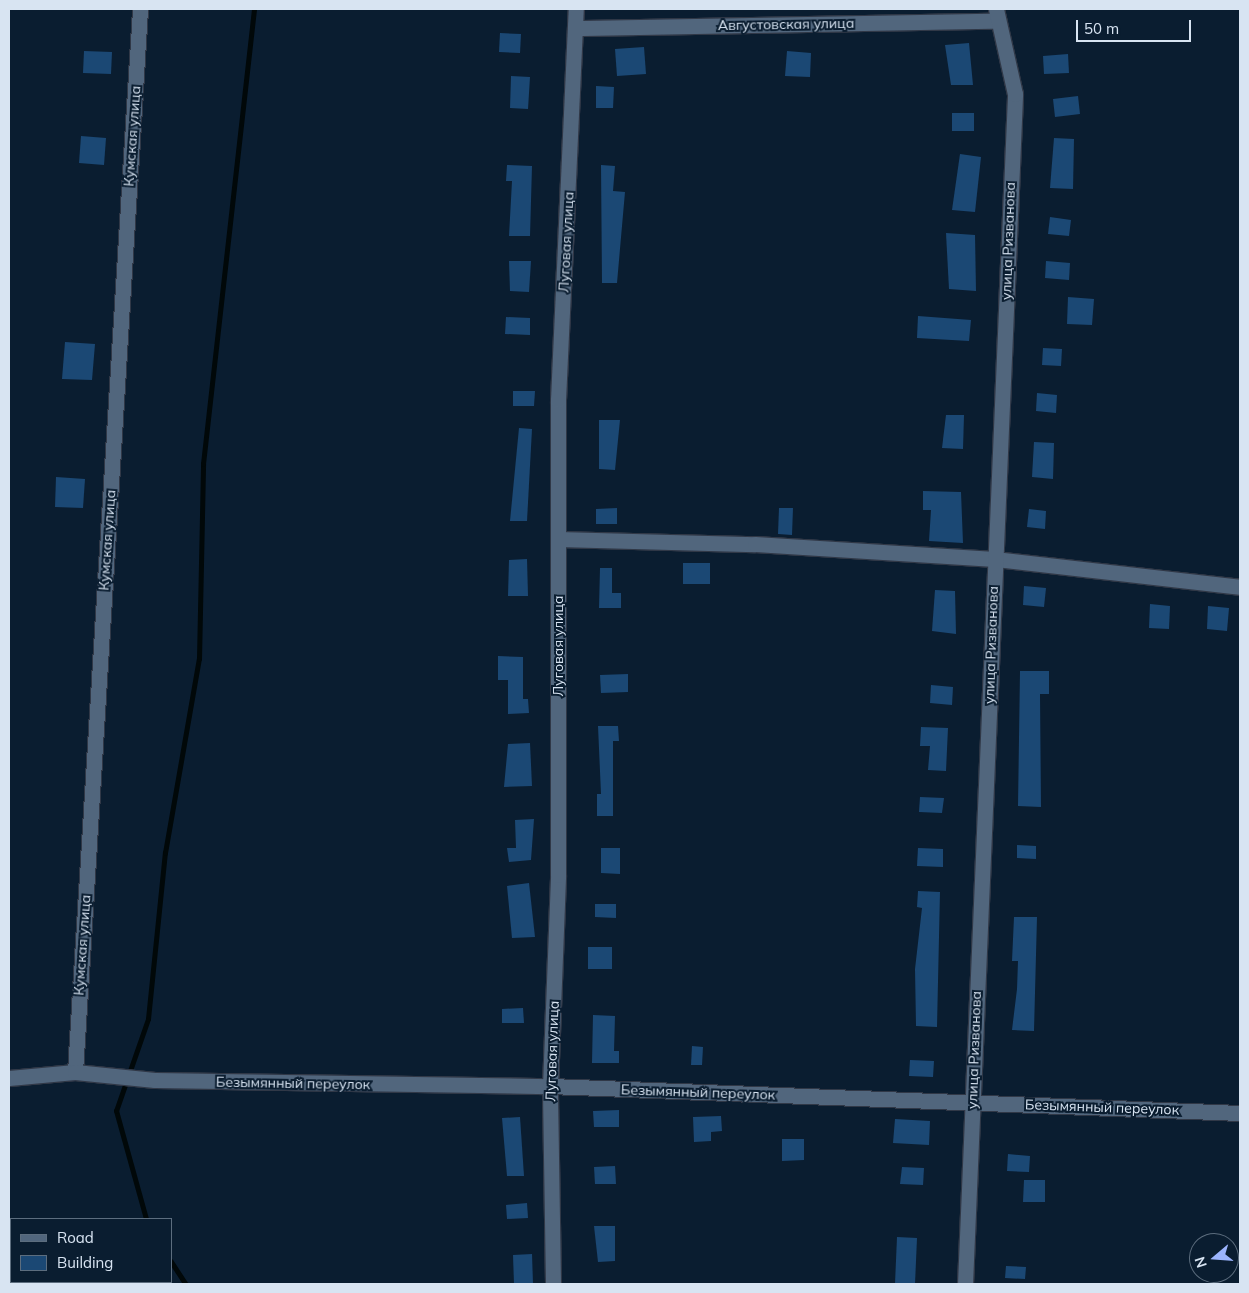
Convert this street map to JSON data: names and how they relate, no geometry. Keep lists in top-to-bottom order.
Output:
{
  "streets": {
    "street": [
      "Августовская улица",
      "Кумская улица",
      "улица Ризванова",
      "Луговая улица",
      "Безымянный переулок"
    ]
  },
  "crossings": [
    ["Августовская улица", "улица Ризванова"],
    ["Августовская улица", "Луговая улица"],
    ["Кумская улица", "Безымянный переулок"],
    ["улица Ризванова", "Безымянный переулок"],
    ["Луговая улица", "Безымянный переулок"]
  ],
  "legend": ["Road", "Building"],
  "scale_bar": "50 m",
  "north": "left"
}
